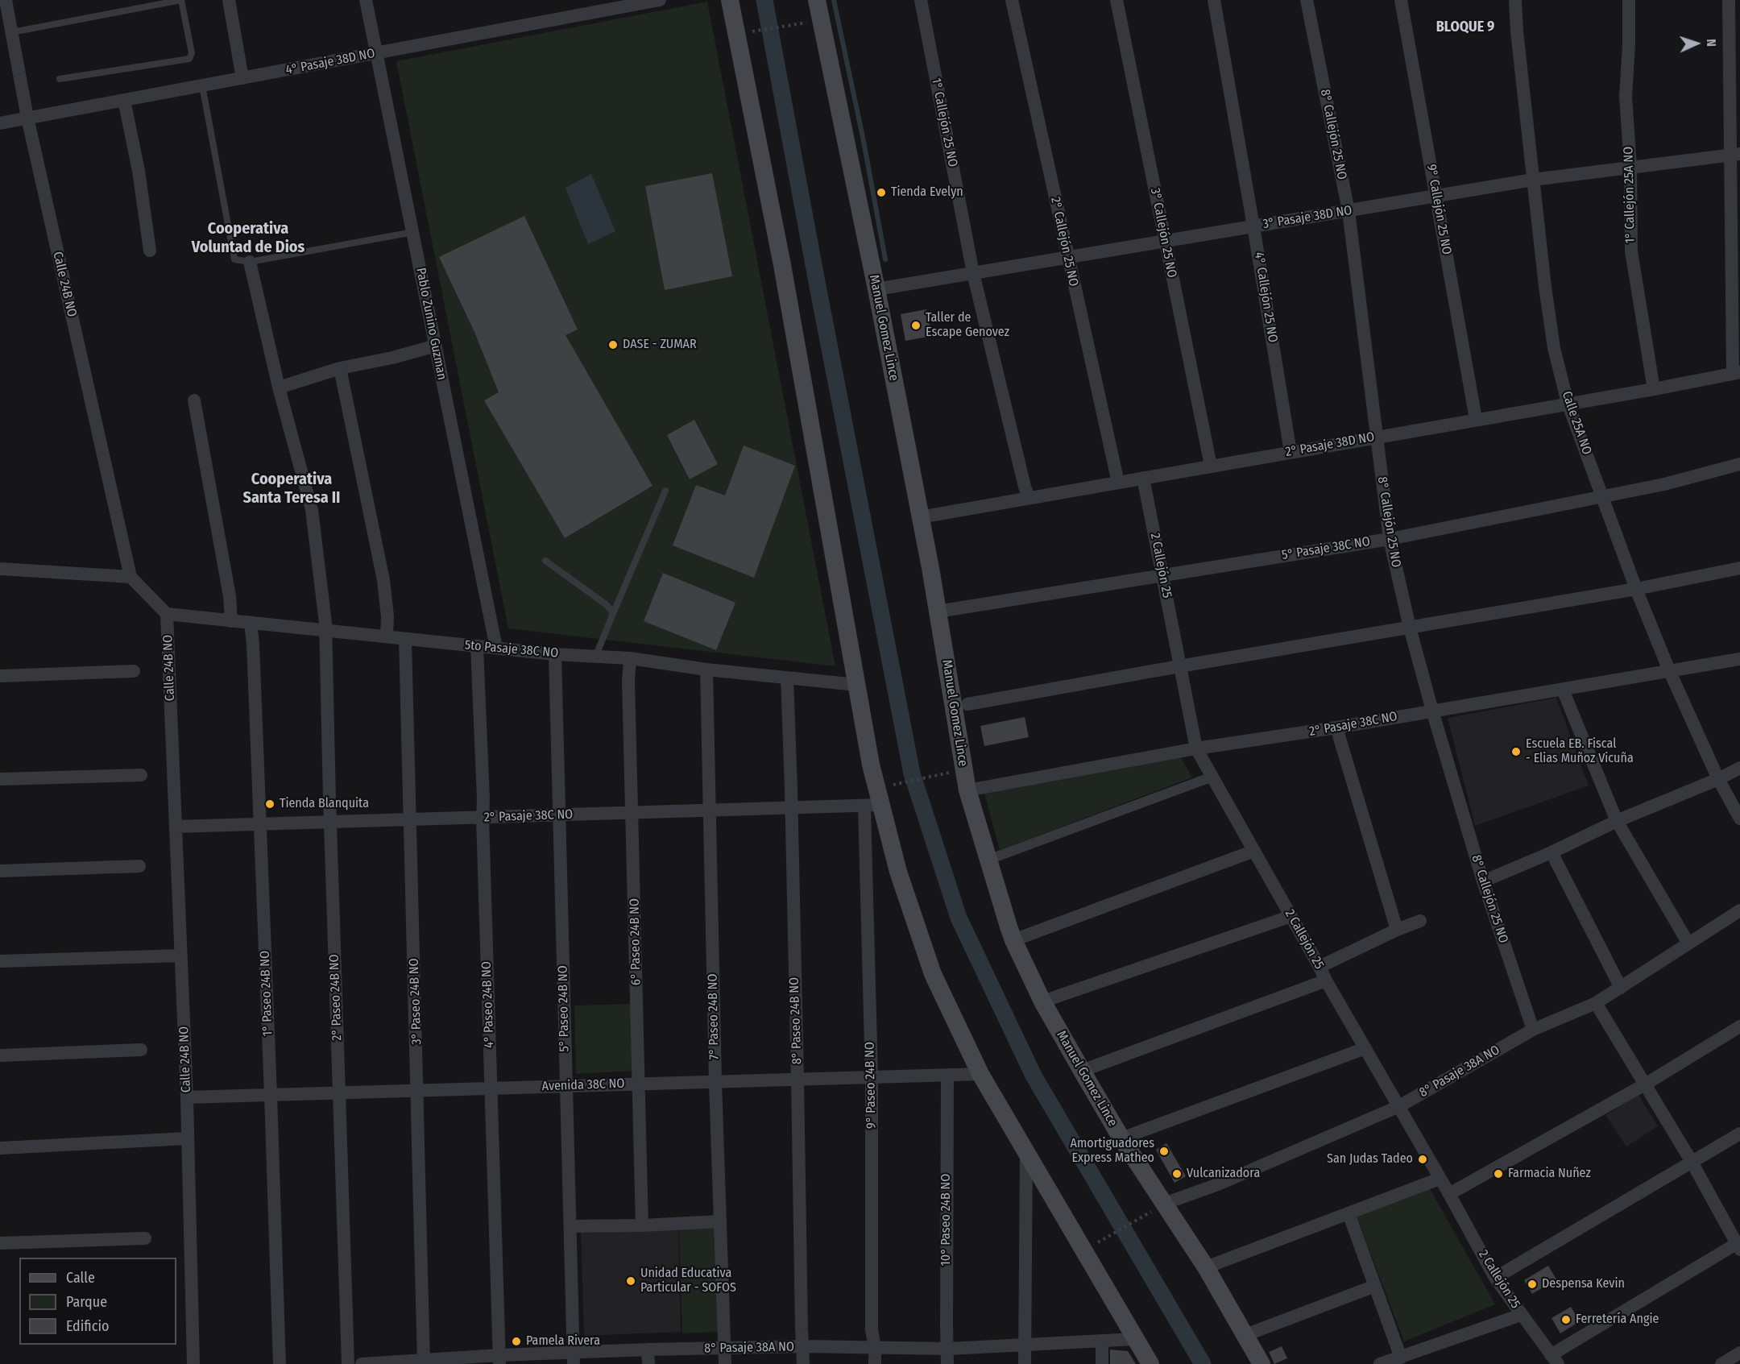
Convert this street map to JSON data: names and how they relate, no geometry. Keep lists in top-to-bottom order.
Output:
{
  "streets": {
    "main road": ["Manuel Gomez Lince"],
    "street": [
      "4° Pasaje 38D NO",
      "1° Callejón 25 NO",
      "8° Callejón 25 NO",
      "1° Callejón 25A NO",
      "9° Callejón 25 NO",
      "3° Pasaje 38D NO",
      "3° Callejón 25 NO",
      "2° Callejón 25 NO",
      "Calle 24B NO",
      "4° Callejón 25 NO",
      "Pablo Zunino Guzman",
      "Calle 25A NO",
      "2° Pasaje 38D NO",
      "5° Pasaje 38C NO",
      "2 Callejón 25",
      "5to Pasaje 38C NO",
      "2° Pasaje 38C NO",
      "6° Paseo 24B NO",
      "1° Paseo 24B NO",
      "2° Paseo 24B NO",
      "3° Paseo 24B NO",
      "4° Paseo 24B NO",
      "5° Paseo 24B NO",
      "7° Paseo 24B NO",
      "8° Paseo 24B NO",
      "8° Pasaje 38A NO",
      "Avenida 38C NO",
      "9° Paseo 24B NO",
      "10° Paseo 24B NO"
    ]
  },
  "crossings": [
    ["4° Pasaje 38D NO", "Calle 24B NO"],
    ["4° Pasaje 38D NO", "Pablo Zunino Guzman"],
    ["1° Callejón 25 NO", "3° Pasaje 38D NO"],
    ["1° Callejón 25 NO", "2° Pasaje 38D NO"],
    ["8° Callejón 25 NO", "3° Pasaje 38D NO"],
    ["8° Callejón 25 NO", "2° Pasaje 38D NO"],
    ["8° Callejón 25 NO", "5° Pasaje 38C NO"],
    ["8° Callejón 25 NO", "2° Pasaje 38C NO"],
    ["8° Callejón 25 NO", "8° Pasaje 38A NO"],
    ["1° Callejón 25A NO", "3° Pasaje 38D NO"],
    ["1° Callejón 25A NO", "2° Pasaje 38D NO"],
    ["9° Callejón 25 NO", "3° Pasaje 38D NO"],
    ["9° Callejón 25 NO", "2° Pasaje 38D NO"],
    ["3° Pasaje 38D NO", "3° Callejón 25 NO"],
    ["3° Pasaje 38D NO", "2° Callejón 25 NO"],
    ["3° Pasaje 38D NO", "4° Callejón 25 NO"],
    ["3° Pasaje 38D NO", "Manuel Gomez Lince"],
    ["3° Pasaje 38D NO", "Calle 25A NO"],
    ["3° Callejón 25 NO", "2° Pasaje 38D NO"],
    ["2° Callejón 25 NO", "2° Pasaje 38D NO"],
    ["Calle 24B NO", "5to Pasaje 38C NO"],
    ["Calle 24B NO", "2° Pasaje 38C NO"],
    ["Calle 24B NO", "Avenida 38C NO"],
    ["4° Callejón 25 NO", "2° Pasaje 38D NO"],
    ["Pablo Zunino Guzman", "5to Pasaje 38C NO"],
    ["Manuel Gomez Lince", "2° Pasaje 38D NO"],
    ["Manuel Gomez Lince", "5° Pasaje 38C NO"],
    ["Manuel Gomez Lince", "2° Pasaje 38C NO"],
    ["Manuel Gomez Lince", "8° Pasaje 38A NO"],
    ["Calle 25A NO", "2° Pasaje 38D NO"],
    ["Calle 25A NO", "5° Pasaje 38C NO"],
    ["Calle 25A NO", "2° Pasaje 38C NO"],
    ["2° Pasaje 38D NO", "2 Callejón 25"],
    ["5° Pasaje 38C NO", "2 Callejón 25"],
    ["2 Callejón 25", "2° Pasaje 38C NO"],
    ["2 Callejón 25", "8° Pasaje 38A NO"],
    ["5to Pasaje 38C NO", "6° Paseo 24B NO"],
    ["5to Pasaje 38C NO", "1° Paseo 24B NO"],
    ["5to Pasaje 38C NO", "2° Paseo 24B NO"],
    ["5to Pasaje 38C NO", "3° Paseo 24B NO"],
    ["5to Pasaje 38C NO", "4° Paseo 24B NO"],
    ["5to Pasaje 38C NO", "5° Paseo 24B NO"],
    ["5to Pasaje 38C NO", "7° Paseo 24B NO"],
    ["5to Pasaje 38C NO", "8° Paseo 24B NO"],
    ["2° Pasaje 38C NO", "6° Paseo 24B NO"],
    ["2° Pasaje 38C NO", "1° Paseo 24B NO"],
    ["2° Pasaje 38C NO", "2° Paseo 24B NO"],
    ["2° Pasaje 38C NO", "3° Paseo 24B NO"],
    ["2° Pasaje 38C NO", "4° Paseo 24B NO"],
    ["2° Pasaje 38C NO", "5° Paseo 24B NO"],
    ["2° Pasaje 38C NO", "7° Paseo 24B NO"],
    ["2° Pasaje 38C NO", "8° Paseo 24B NO"],
    ["2° Pasaje 38C NO", "9° Paseo 24B NO"],
    ["6° Paseo 24B NO", "Avenida 38C NO"],
    ["1° Paseo 24B NO", "Avenida 38C NO"],
    ["2° Paseo 24B NO", "Avenida 38C NO"],
    ["3° Paseo 24B NO", "8° Pasaje 38A NO"],
    ["3° Paseo 24B NO", "Avenida 38C NO"],
    ["4° Paseo 24B NO", "8° Pasaje 38A NO"],
    ["4° Paseo 24B NO", "Avenida 38C NO"],
    ["5° Paseo 24B NO", "8° Pasaje 38A NO"],
    ["5° Paseo 24B NO", "Avenida 38C NO"],
    ["7° Paseo 24B NO", "8° Pasaje 38A NO"],
    ["7° Paseo 24B NO", "Avenida 38C NO"],
    ["8° Paseo 24B NO", "8° Pasaje 38A NO"],
    ["8° Paseo 24B NO", "Avenida 38C NO"],
    ["8° Pasaje 38A NO", "9° Paseo 24B NO"],
    ["8° Pasaje 38A NO", "10° Paseo 24B NO"],
    ["Avenida 38C NO", "9° Paseo 24B NO"],
    ["Avenida 38C NO", "10° Paseo 24B NO"]
  ],
  "districts": ["BLOQUE 9", "Cooperativa Voluntad de Dios", "Cooperativa Santa Teresa II"],
  "places": [
    "Tienda Evelyn",
    "Taller de Escape Genovez",
    "DASE - ZUMAR",
    "Escuela EB. Fiscal - Elias Muñoz Vicuña",
    "Tienda Blanquita",
    "Amortiguadores Express Matheo",
    "San Judas Tadeo",
    "Vulcanizadora",
    "Farmacia Nuñez",
    "Unidad Educativa Particular - SOFOS",
    "Despensa Kevin",
    "Ferretería Angie",
    "Pamela Rivera"
  ],
  "legend": ["Calle", "Parque", "Edificio"],
  "north": "right"
}
